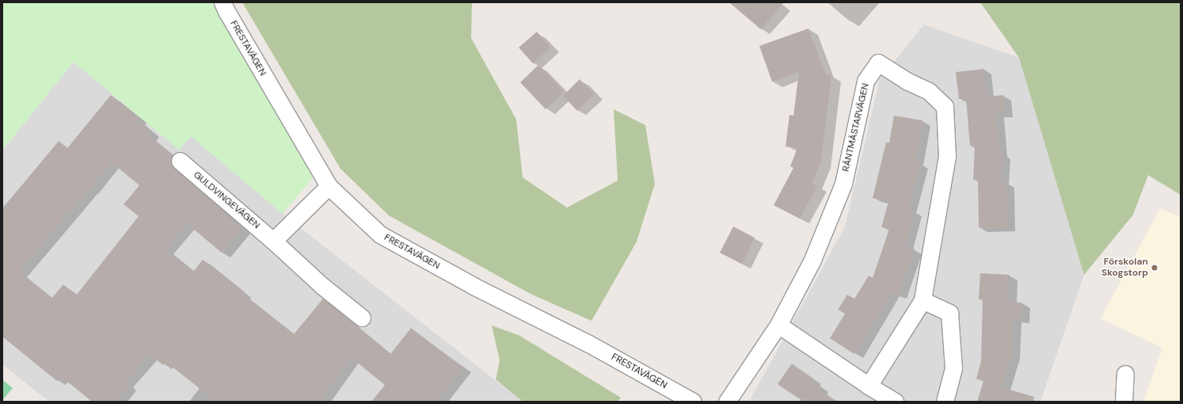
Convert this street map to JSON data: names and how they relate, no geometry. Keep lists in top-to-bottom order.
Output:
{
  "streets": {
    "street": ["FRESTAVÄGEN", "RÄNTMÄSTARVÄGEN", "GULDVINGEVÄGEN"]
  },
  "places": ["Förskolan Skogstorp"]
}
